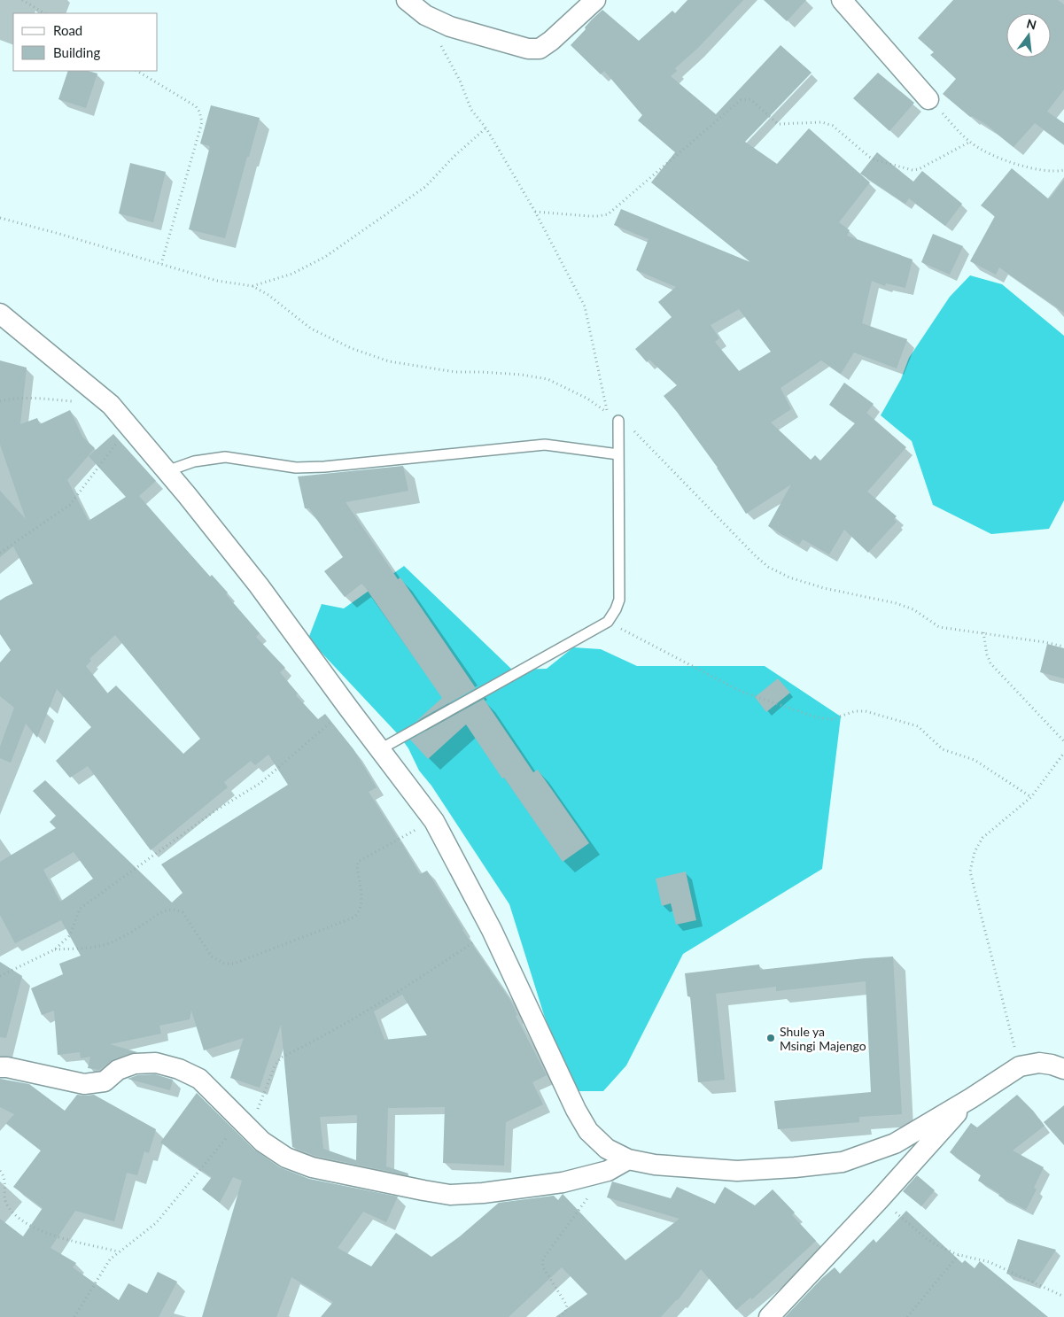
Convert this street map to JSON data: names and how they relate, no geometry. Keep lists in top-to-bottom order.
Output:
{
  "places": ["Shule ya Msingi Majengo"],
  "legend": ["Road", "Building"],
  "north": "top"
}
